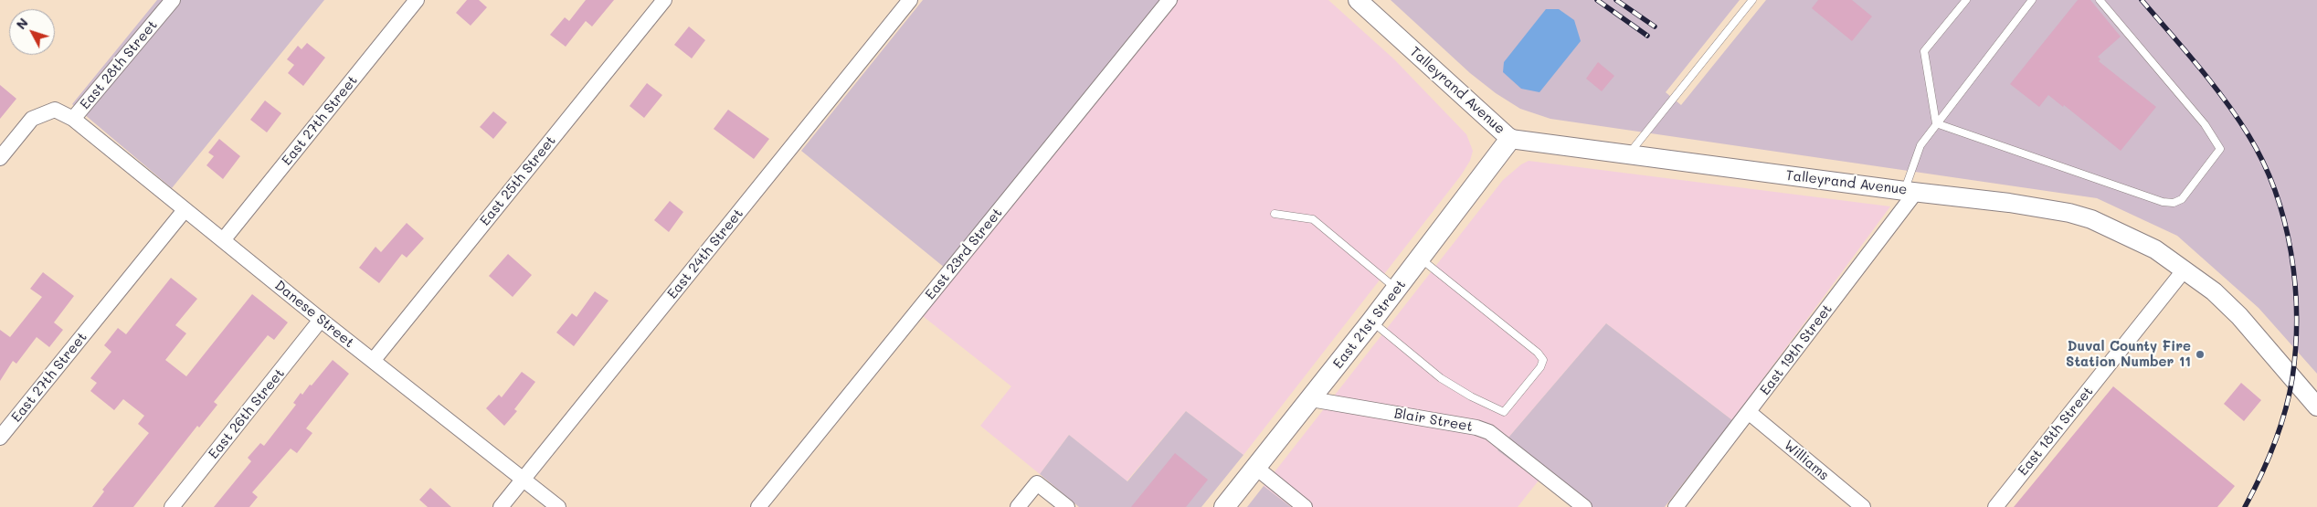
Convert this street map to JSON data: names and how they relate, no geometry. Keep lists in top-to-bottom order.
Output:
{
  "streets": {
    "main road": ["East 21st Street"],
    "street": [
      "East 28th Street",
      "Talleyrand Avenue",
      "East 27th Street",
      "East 25th Street",
      "East 24th Street",
      "East 23rd Street",
      "Danese Street",
      "East 19th Street",
      "East 26th Street",
      "Blair Street",
      "East 18th Street",
      "Williams"
    ]
  },
  "crossings": [
    ["East 28th Street", "Danese Street"],
    ["Talleyrand Avenue", "East 21st Street"],
    ["Talleyrand Avenue", "East 19th Street"],
    ["Talleyrand Avenue", "East 18th Street"],
    ["East 27th Street", "Danese Street"],
    ["East 25th Street", "Danese Street"],
    ["East 24th Street", "Danese Street"],
    ["Danese Street", "East 26th Street"],
    ["East 21st Street", "Blair Street"],
    ["East 19th Street", "Williams"]
  ],
  "places": ["Duval County Fire Station Number 11"],
  "north": "top left"
}
